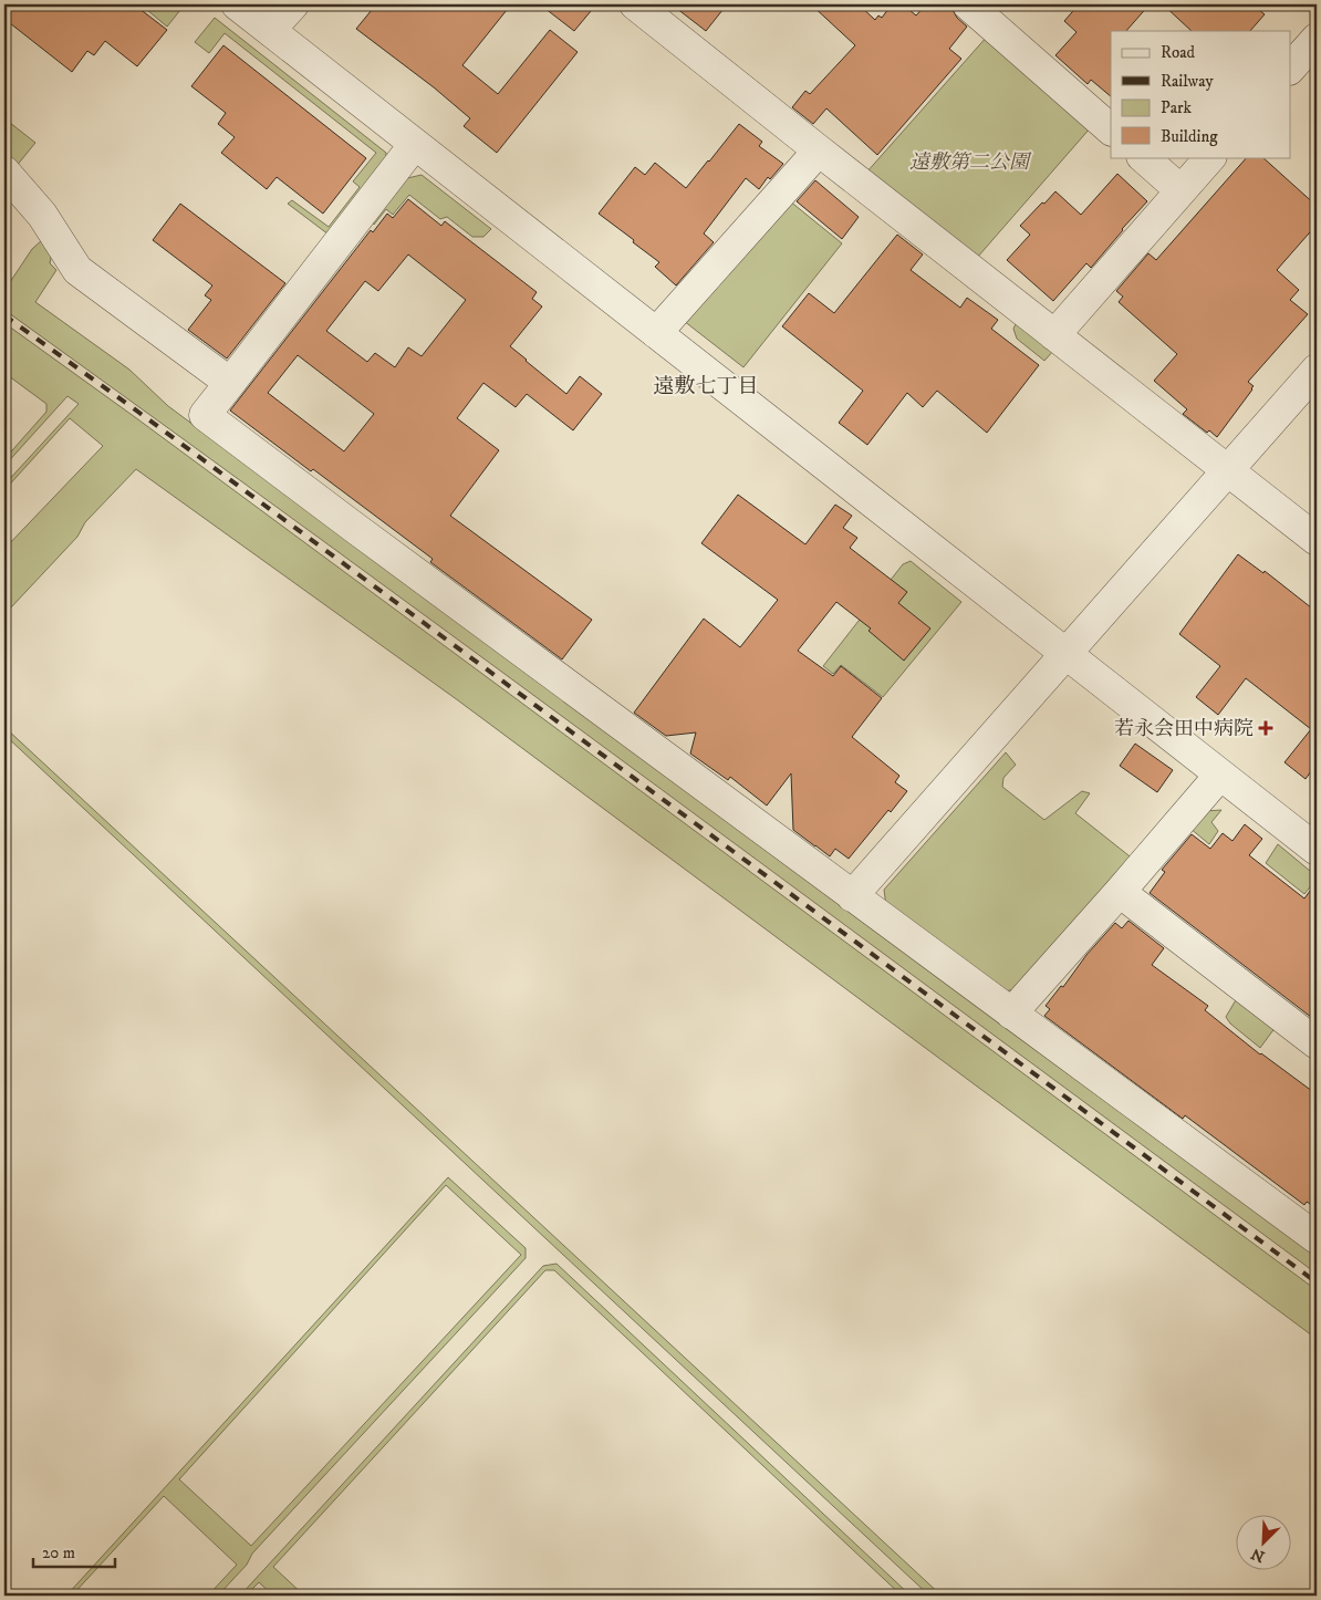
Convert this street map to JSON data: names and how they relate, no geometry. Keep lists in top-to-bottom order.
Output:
{
  "districts": ["遠敷七丁目"],
  "parks": ["遠敷第二公園"],
  "places": {
    "health": ["若永会田中病院"]
  },
  "legend": [
    "Road",
    "Railway",
    "Park",
    "Building"
  ],
  "scale_bar": "20 m",
  "north": "bottom left"
}
